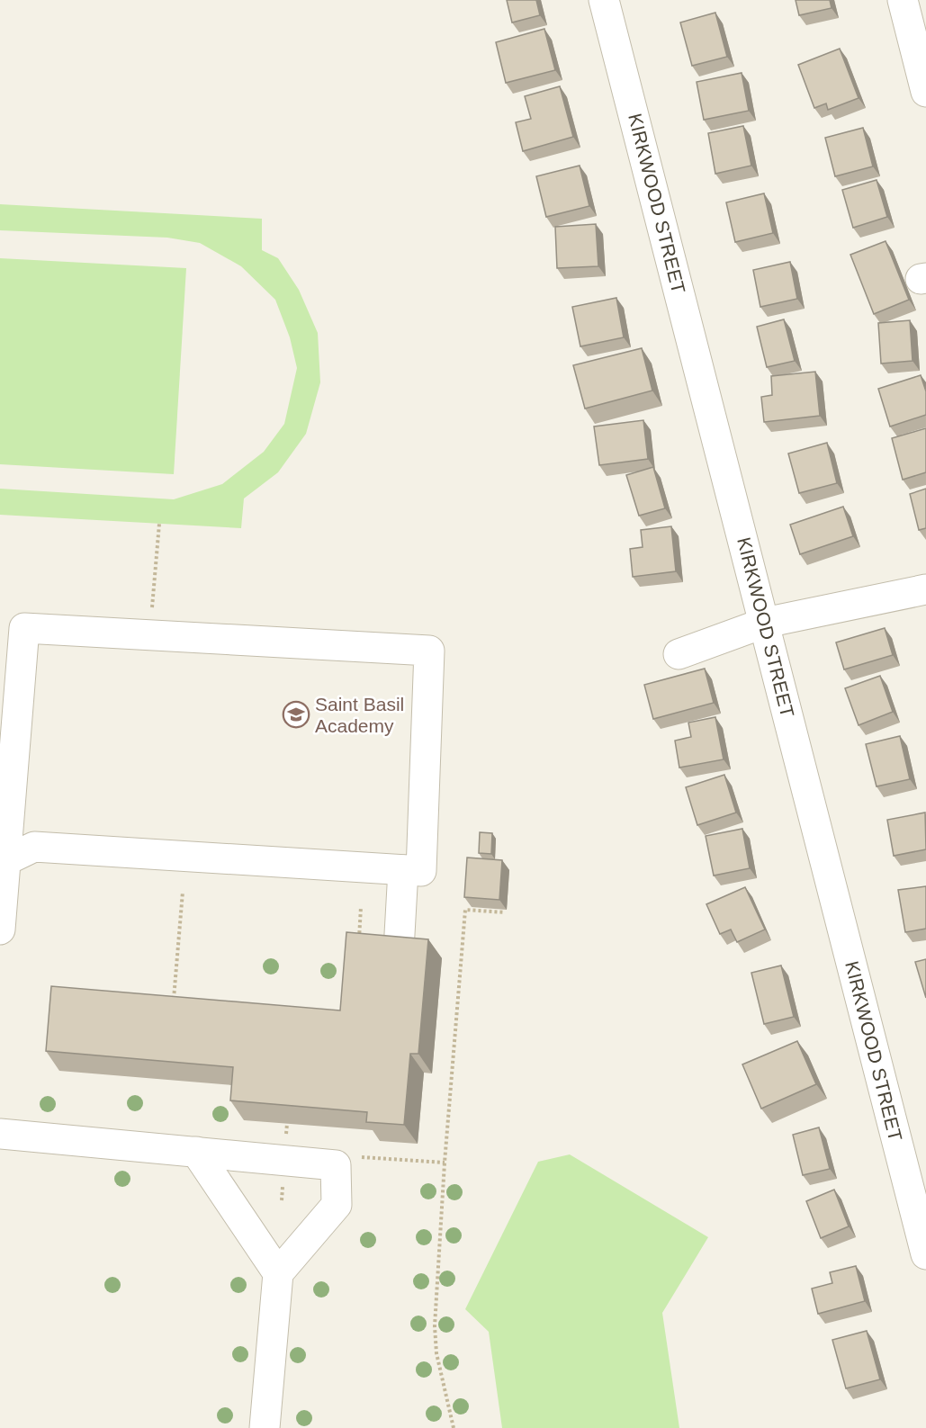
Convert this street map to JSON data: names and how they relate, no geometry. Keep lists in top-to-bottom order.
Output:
{
  "streets": {
    "street": ["KIRKWOOD STREET"]
  },
  "places": {
    "school or university": ["Saint Basil Academy"]
  }
}
